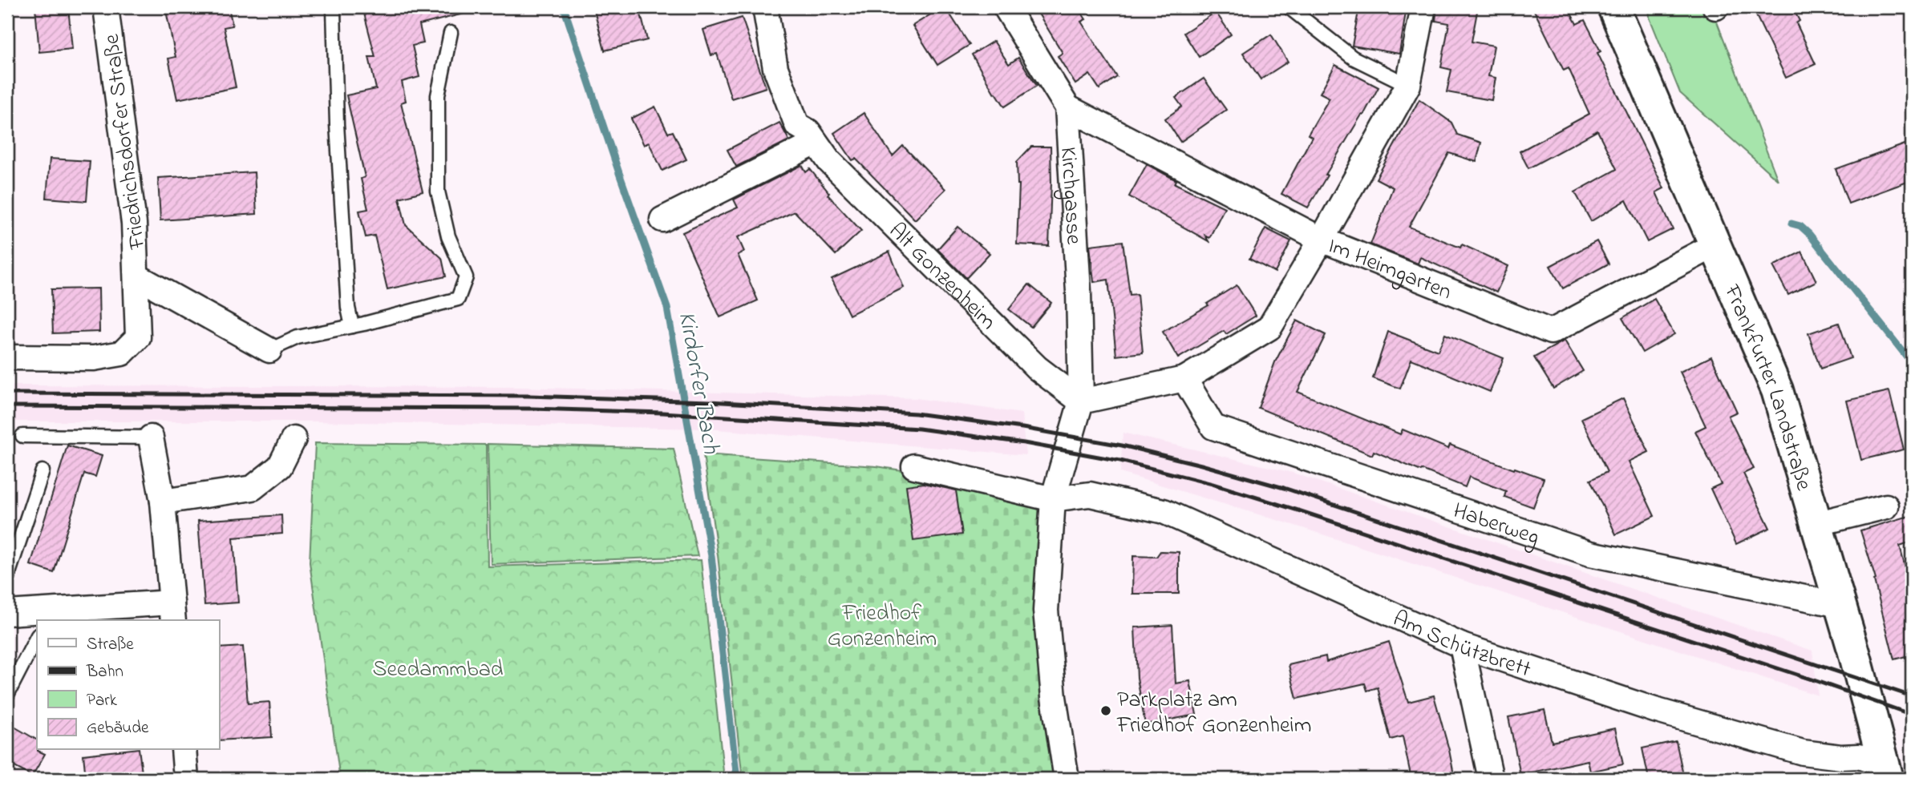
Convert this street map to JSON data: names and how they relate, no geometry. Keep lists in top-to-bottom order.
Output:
{
  "streets": {
    "street": [
      "Friedrichsdorfer Straße",
      "Kirchgasse",
      "Im Heimgarten",
      "Alt Gonzenheim",
      "Frankfurter Landstraße",
      "Haberweg",
      "Am Schützbrett"
    ]
  },
  "crossings": [
    ["Kirchgasse", "Im Heimgarten"],
    ["Kirchgasse", "Alt Gonzenheim"],
    ["Kirchgasse", "Am Schützbrett"],
    ["Im Heimgarten", "Frankfurter Landstraße"],
    ["Frankfurter Landstraße", "Haberweg"],
    ["Frankfurter Landstraße", "Am Schützbrett"]
  ],
  "water": ["Kirdorfer Bach"],
  "parks": ["Friedhof Gonzenheim", "Seedammbad"],
  "places": ["Parkplatz am Friedhof Gonzenheim"],
  "legend": [
    "Straße",
    "Bahn",
    "Park",
    "Gebäude"
  ]
}
